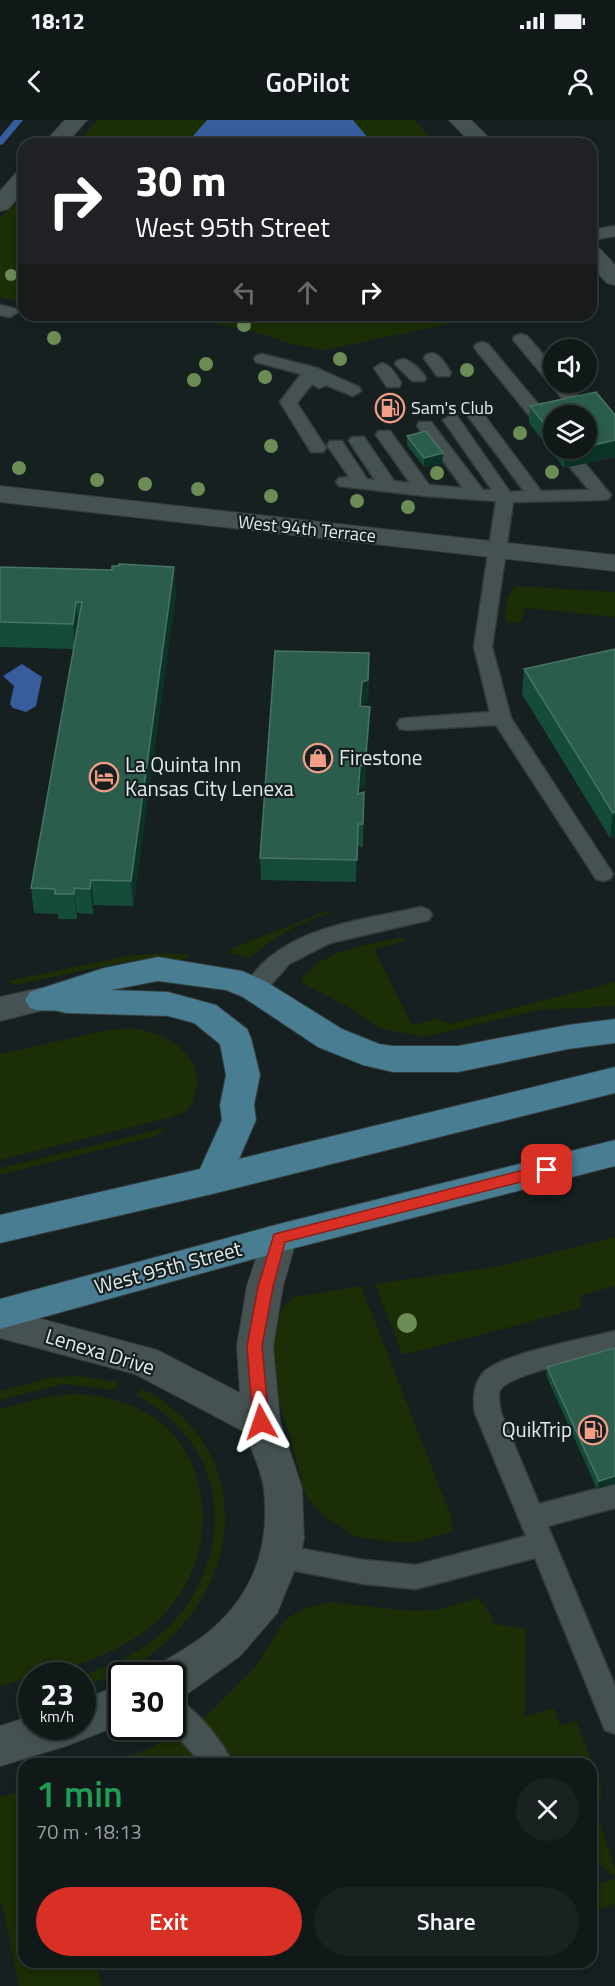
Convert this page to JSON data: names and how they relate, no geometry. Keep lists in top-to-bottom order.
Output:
{
  "streets": {
    "main road": ["West 95th Street"],
    "street": ["West 94th Terrace", "Lenexa Drive"]
  },
  "places": {
    "fuel station": ["Sam's Club", "QuikTrip"],
    "shop": ["Firestone"],
    "hotel": ["La Quinta Inn Kansas City Lenexa"]
  },
  "page": {
    "status": "18:12",
    "header": "GoPilot",
    "turn": ["30 m", "West 95th Street"],
    "speed": "23 km/h",
    "limit": "30",
    "heading": ["1 min", "70 m · 18:13"],
    "buttons": ["Exit", "Share"]
  }
}
